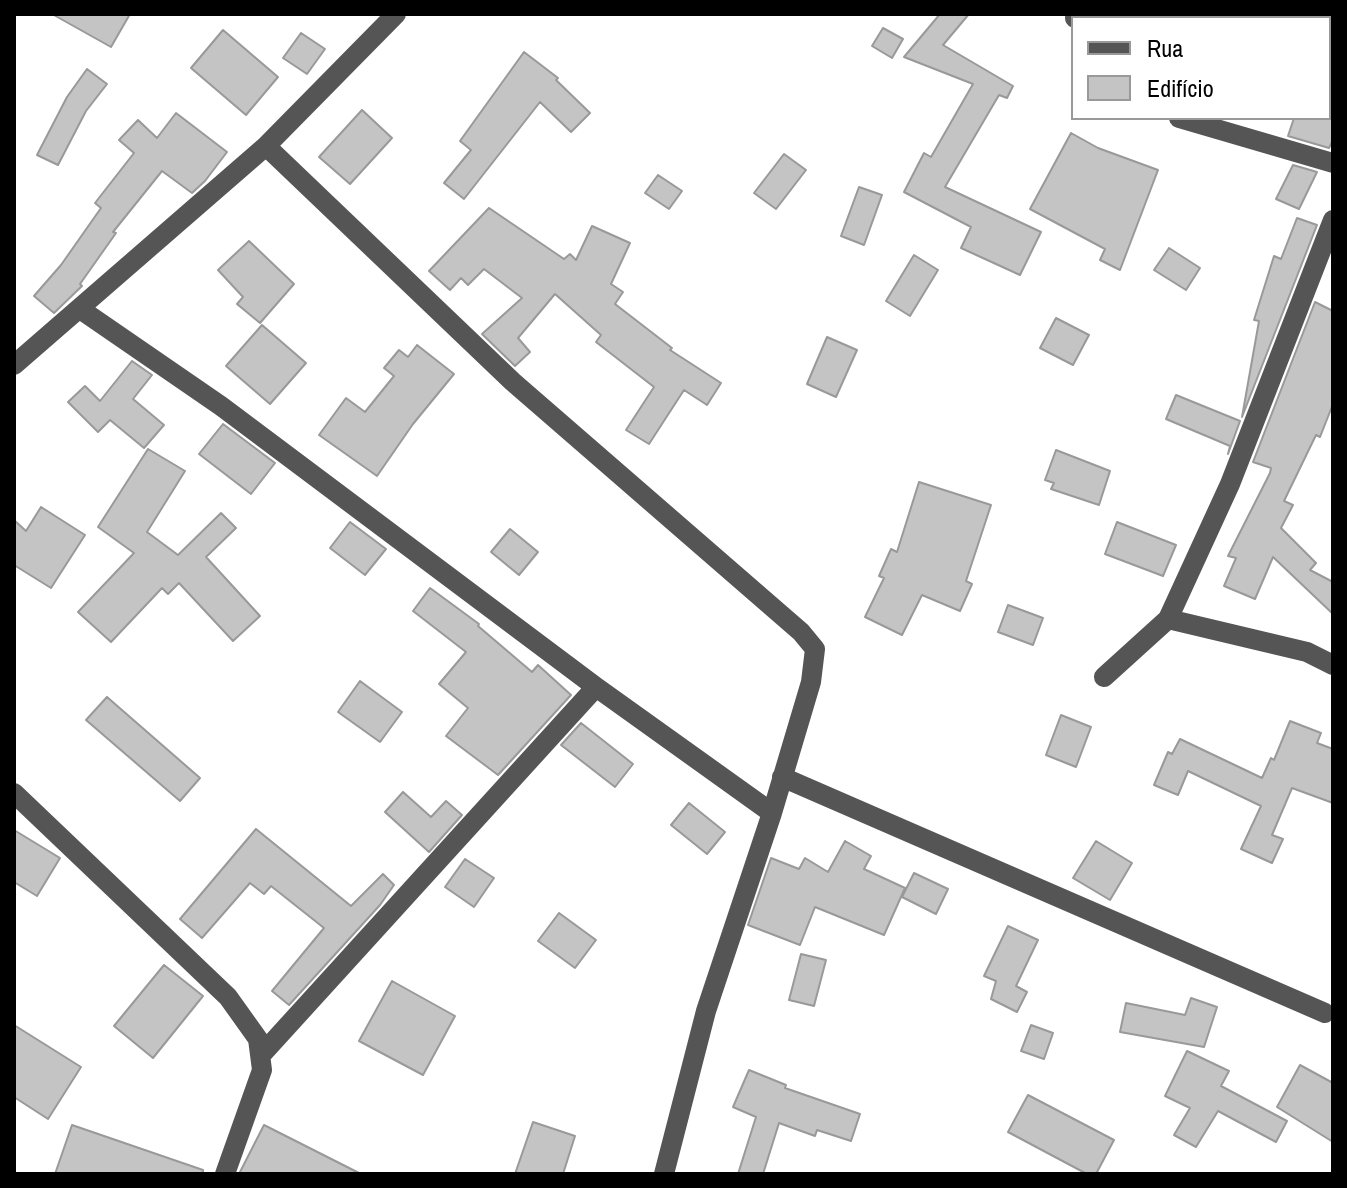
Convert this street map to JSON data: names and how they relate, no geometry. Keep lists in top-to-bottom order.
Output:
{
  "legend": ["Rua", "Edifício"]
}
